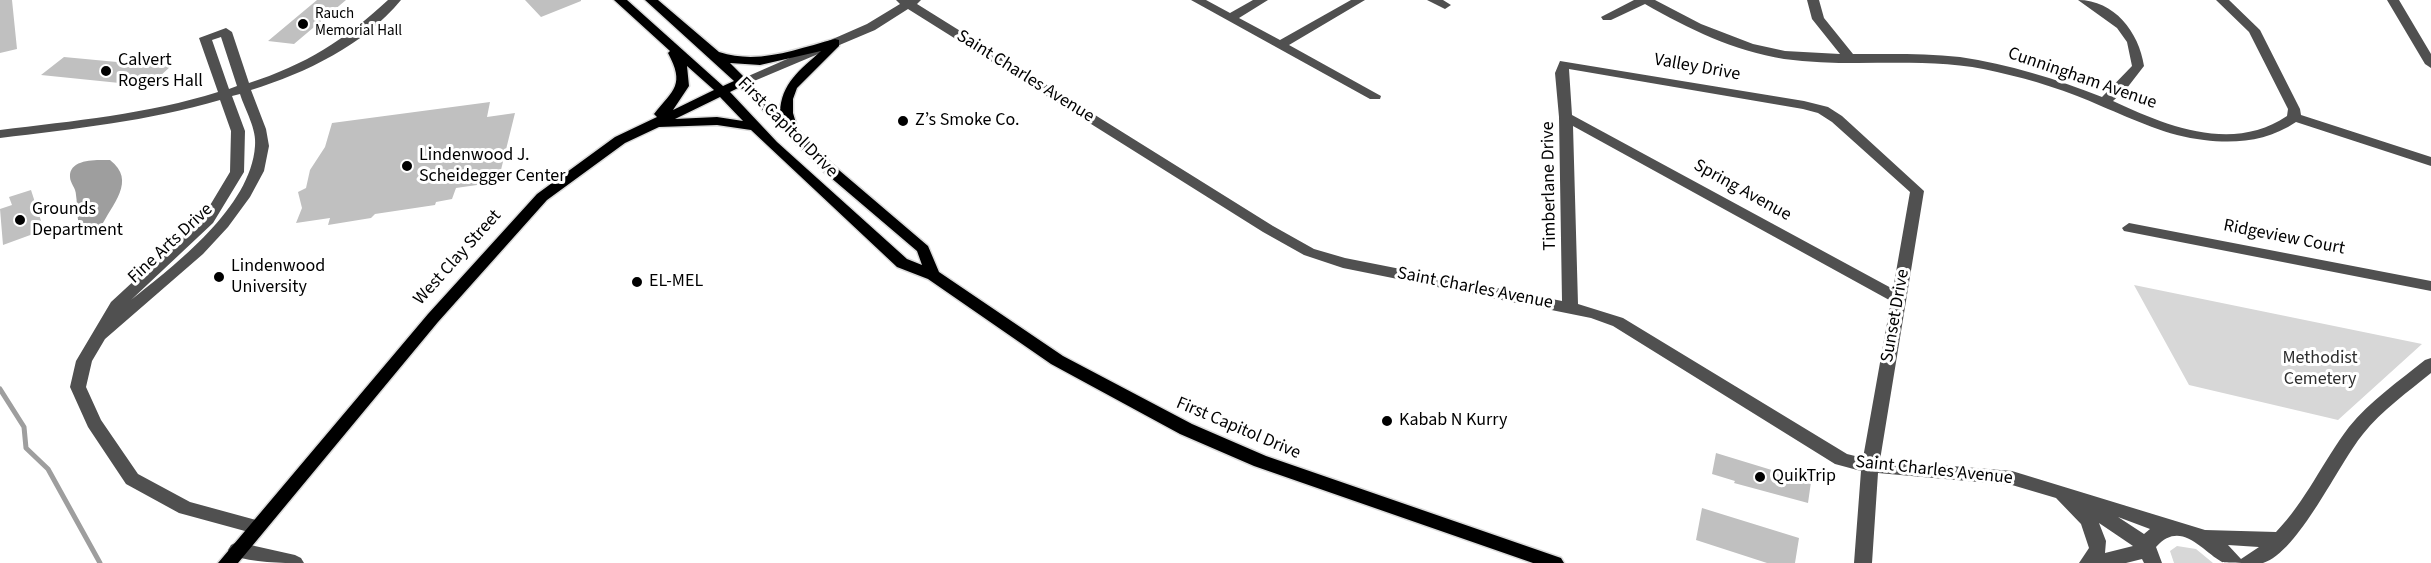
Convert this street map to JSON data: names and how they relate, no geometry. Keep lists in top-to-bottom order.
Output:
{
  "streets": {
    "main road": ["First Capitol Drive", "West Clay Street"],
    "street": [
      "Valley Drive",
      "Saint Charles Avenue",
      "Cunningham Avenue",
      "Timberlane Drive",
      "Spring Avenue",
      "Ridgeview Court",
      "Fine Arts Drive",
      "Sunset Drive"
    ]
  },
  "crossings": [
    ["Valley Drive", "Timberlane Drive"],
    ["Valley Drive", "Sunset Drive"],
    ["Saint Charles Avenue", "Timberlane Drive"],
    ["Saint Charles Avenue", "West Clay Street"],
    ["Saint Charles Avenue", "Sunset Drive"],
    ["First Capitol Drive", "West Clay Street"],
    ["Timberlane Drive", "Spring Avenue"],
    ["Spring Avenue", "Sunset Drive"],
    ["Fine Arts Drive", "West Clay Street"]
  ],
  "parks": ["Methodist Cemetery"],
  "places": [
    "Rauch Memorial Hall",
    "Calvert Rogers Hall",
    "Z’s Smoke Co.",
    "Lindenwood J. Scheidegger Center",
    "Grounds Department",
    "Lindenwood University",
    "EL-MEL",
    "Kabab N Kurry",
    "QuikTrip"
  ]
}
